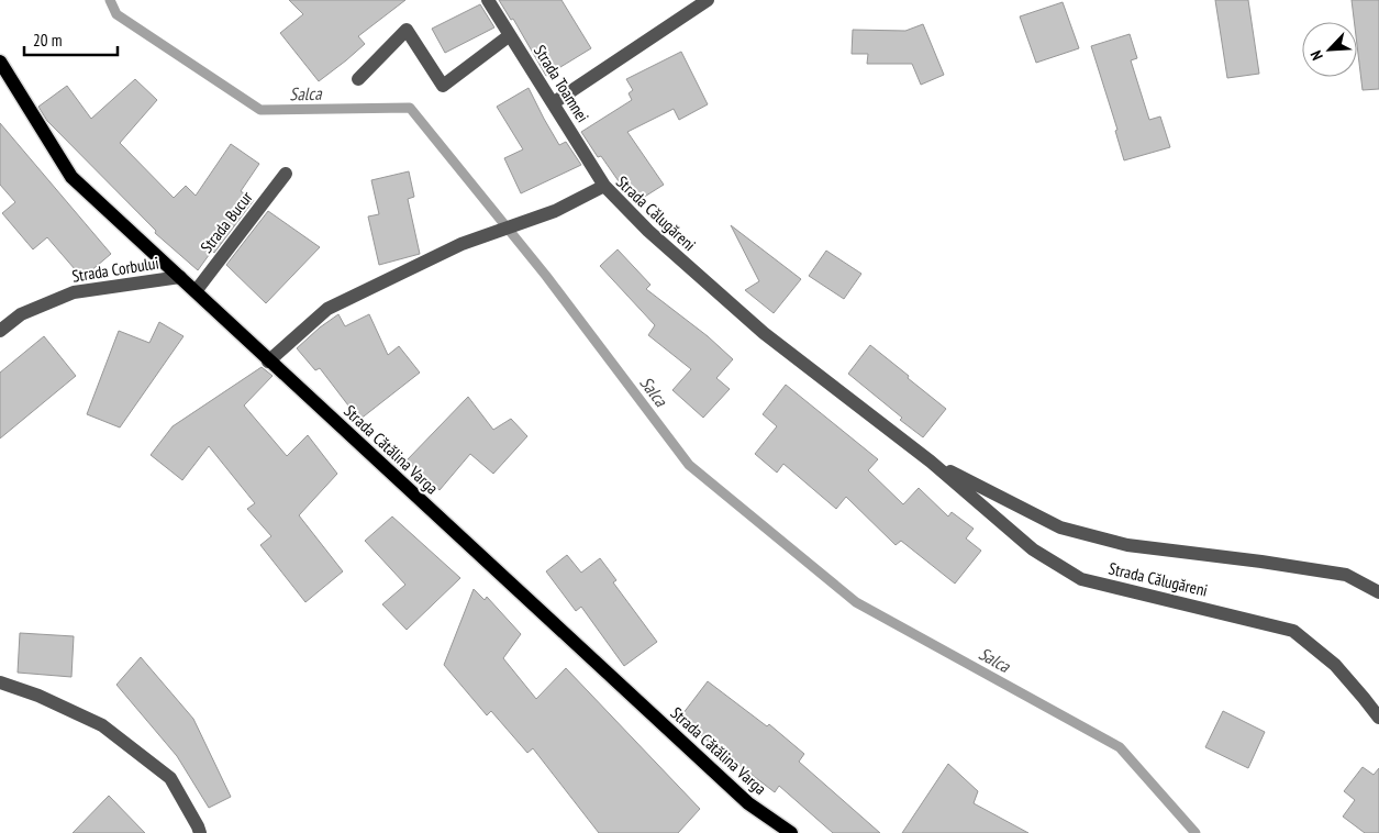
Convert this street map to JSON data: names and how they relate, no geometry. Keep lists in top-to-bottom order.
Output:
{
  "streets": {
    "main road": ["Strada Cătălina Varga"],
    "street": [
      "Strada Toamnei",
      "Strada Călugăreni",
      "Strada Bucur",
      "Strada Corbului"
    ]
  },
  "crossings": [
    ["Strada Toamnei", "Strada Călugăreni"],
    ["Strada Călugăreni", "Strada Cătălina Varga"],
    ["Strada Bucur", "Strada Cătălina Varga"],
    ["Strada Corbului", "Strada Cătălina Varga"]
  ],
  "water": ["Salca"],
  "scale_bar": "20 m",
  "north": "bottom left"
}
